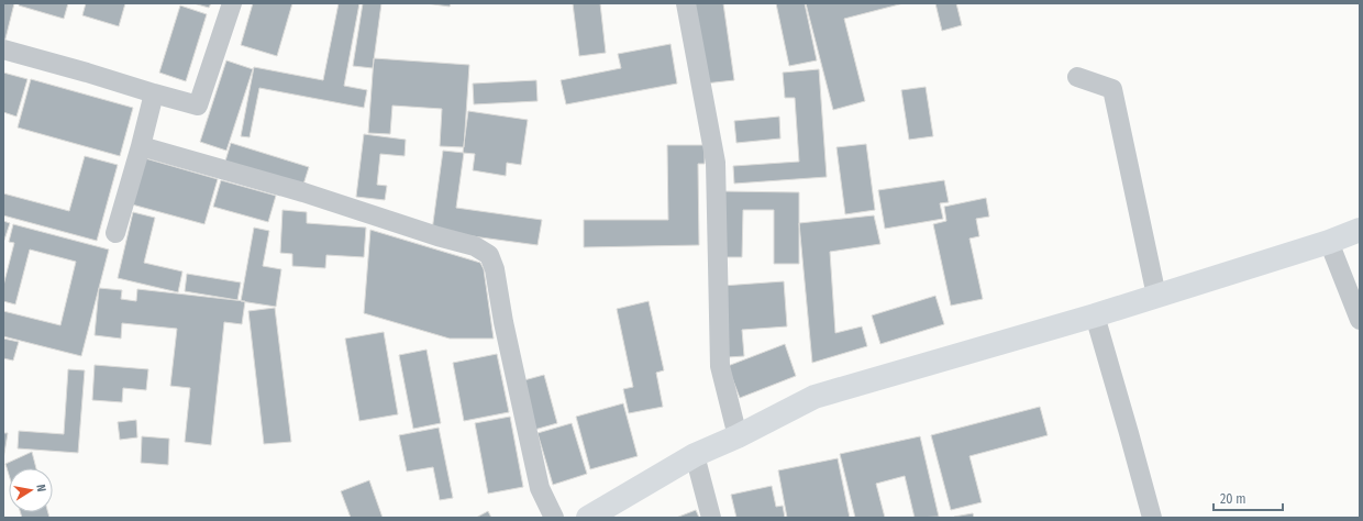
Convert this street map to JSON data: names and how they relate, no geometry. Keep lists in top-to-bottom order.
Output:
{
  "scale_bar": "20 m",
  "north": "right"
}
